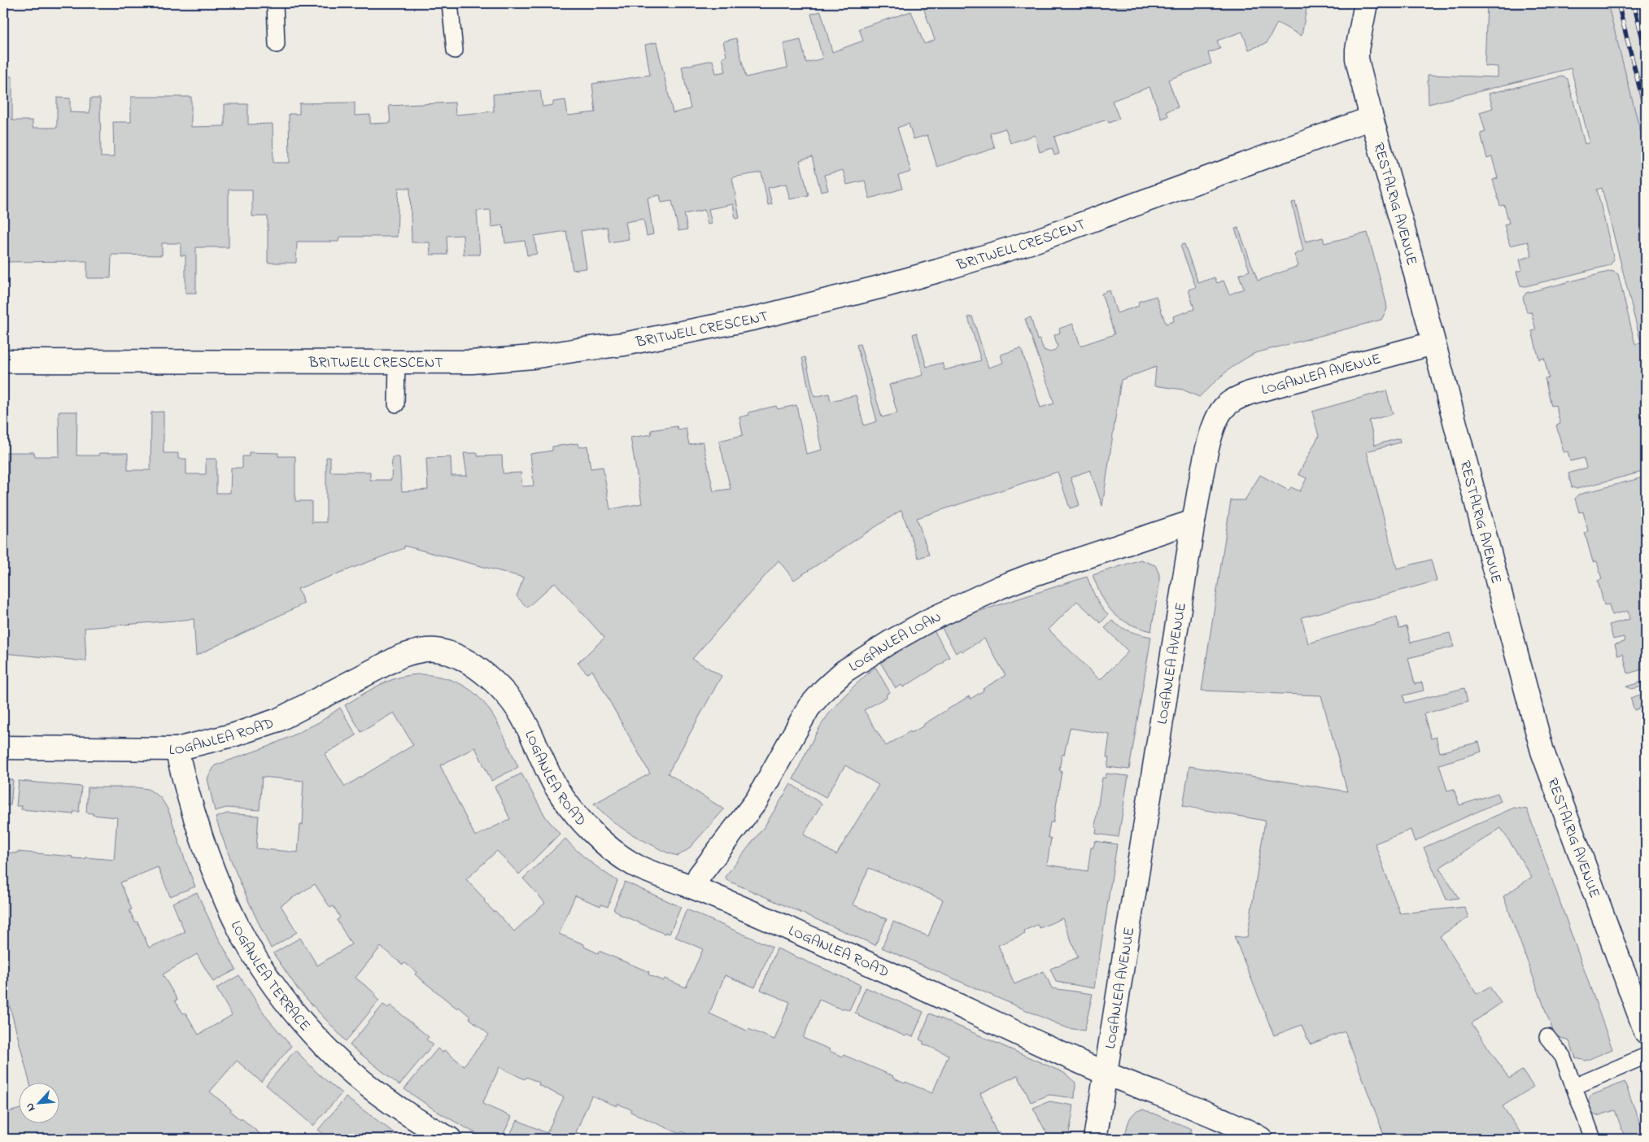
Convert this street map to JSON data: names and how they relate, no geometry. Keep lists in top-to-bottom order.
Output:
{
  "streets": {
    "street": [
      "RESTALRIG AVENUE",
      "BRITWELL CRESCENT",
      "LOGANLEA AVENUE",
      "LOGANLEA LOAN",
      "LOGANLEA ROAD",
      "LOGANLEA TERRACE"
    ]
  },
  "crossings": [
    ["RESTALRIG AVENUE", "BRITWELL CRESCENT"],
    ["RESTALRIG AVENUE", "LOGANLEA AVENUE"],
    ["LOGANLEA AVENUE", "LOGANLEA LOAN"],
    ["LOGANLEA AVENUE", "LOGANLEA ROAD"],
    ["LOGANLEA LOAN", "LOGANLEA ROAD"],
    ["LOGANLEA ROAD", "LOGANLEA TERRACE"]
  ],
  "north": "bottom left"
}
